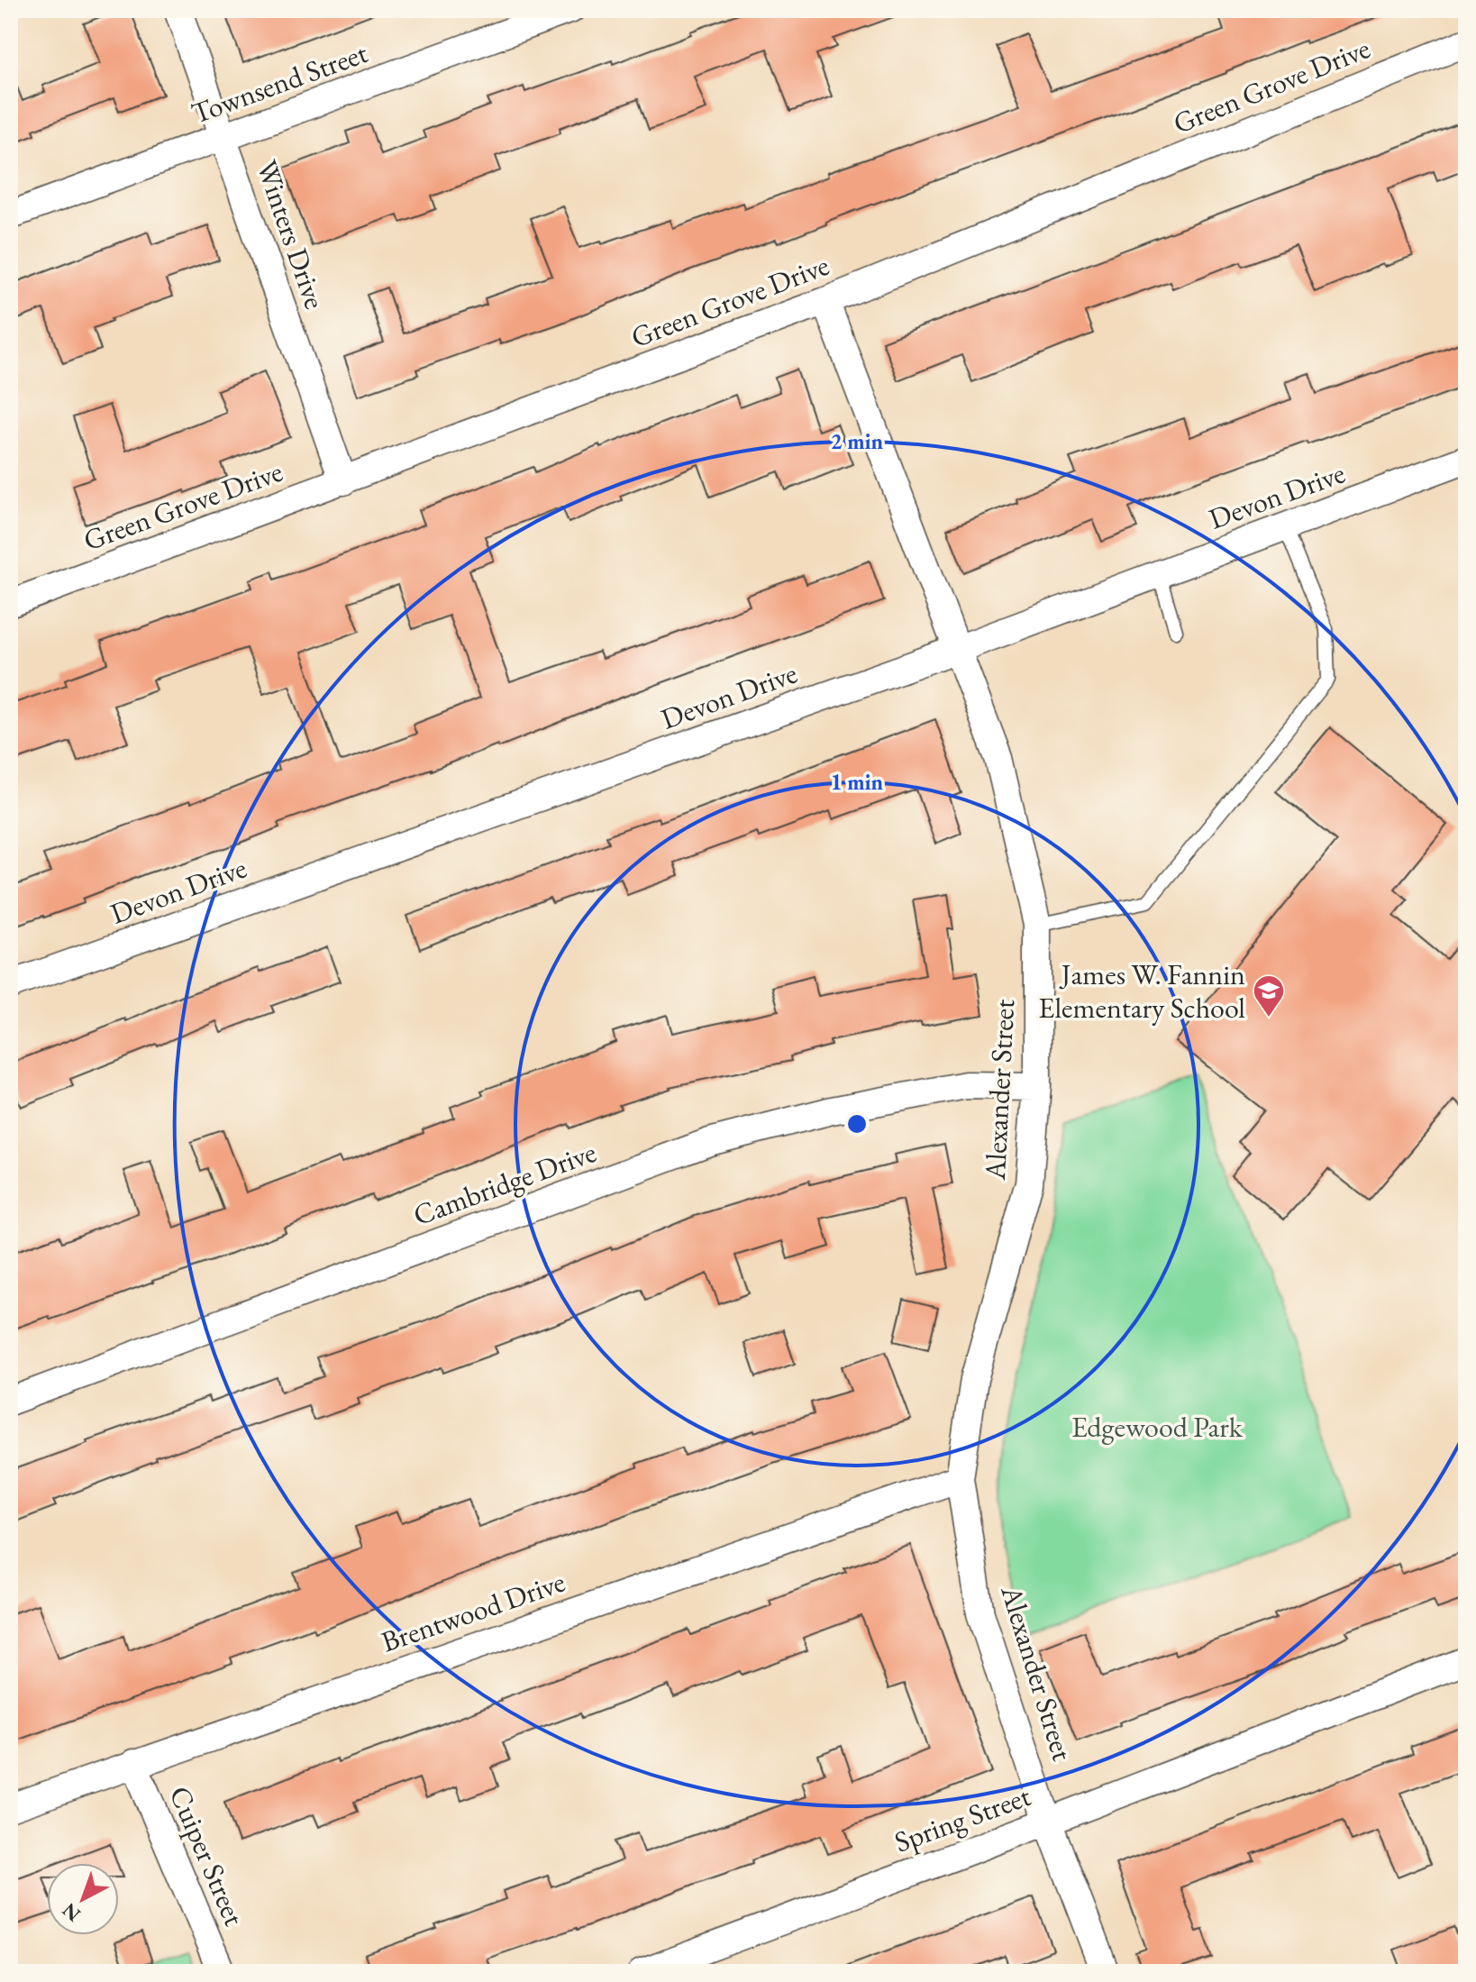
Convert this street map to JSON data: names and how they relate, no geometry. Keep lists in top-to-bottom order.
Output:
{
  "streets": {
    "street": [
      "Townsend Street",
      "Green Grove Drive",
      "Winters Drive",
      "Devon Drive",
      "Alexander Street",
      "Cambridge Drive",
      "Brentwood Drive",
      "Spring Street",
      "Cuiper Street"
    ]
  },
  "crossings": [
    ["Townsend Street", "Winters Drive"],
    ["Green Grove Drive", "Winters Drive"],
    ["Green Grove Drive", "Alexander Street"],
    ["Devon Drive", "Alexander Street"],
    ["Alexander Street", "Cambridge Drive"],
    ["Alexander Street", "Brentwood Drive"],
    ["Alexander Street", "Spring Street"],
    ["Brentwood Drive", "Cuiper Street"]
  ],
  "parks": ["Edgewood Park"],
  "places": {
    "school or university": ["James W. Fannin Elementary School"]
  },
  "north": "bottom left",
  "rings": ["2 min", "1 min"]
}
